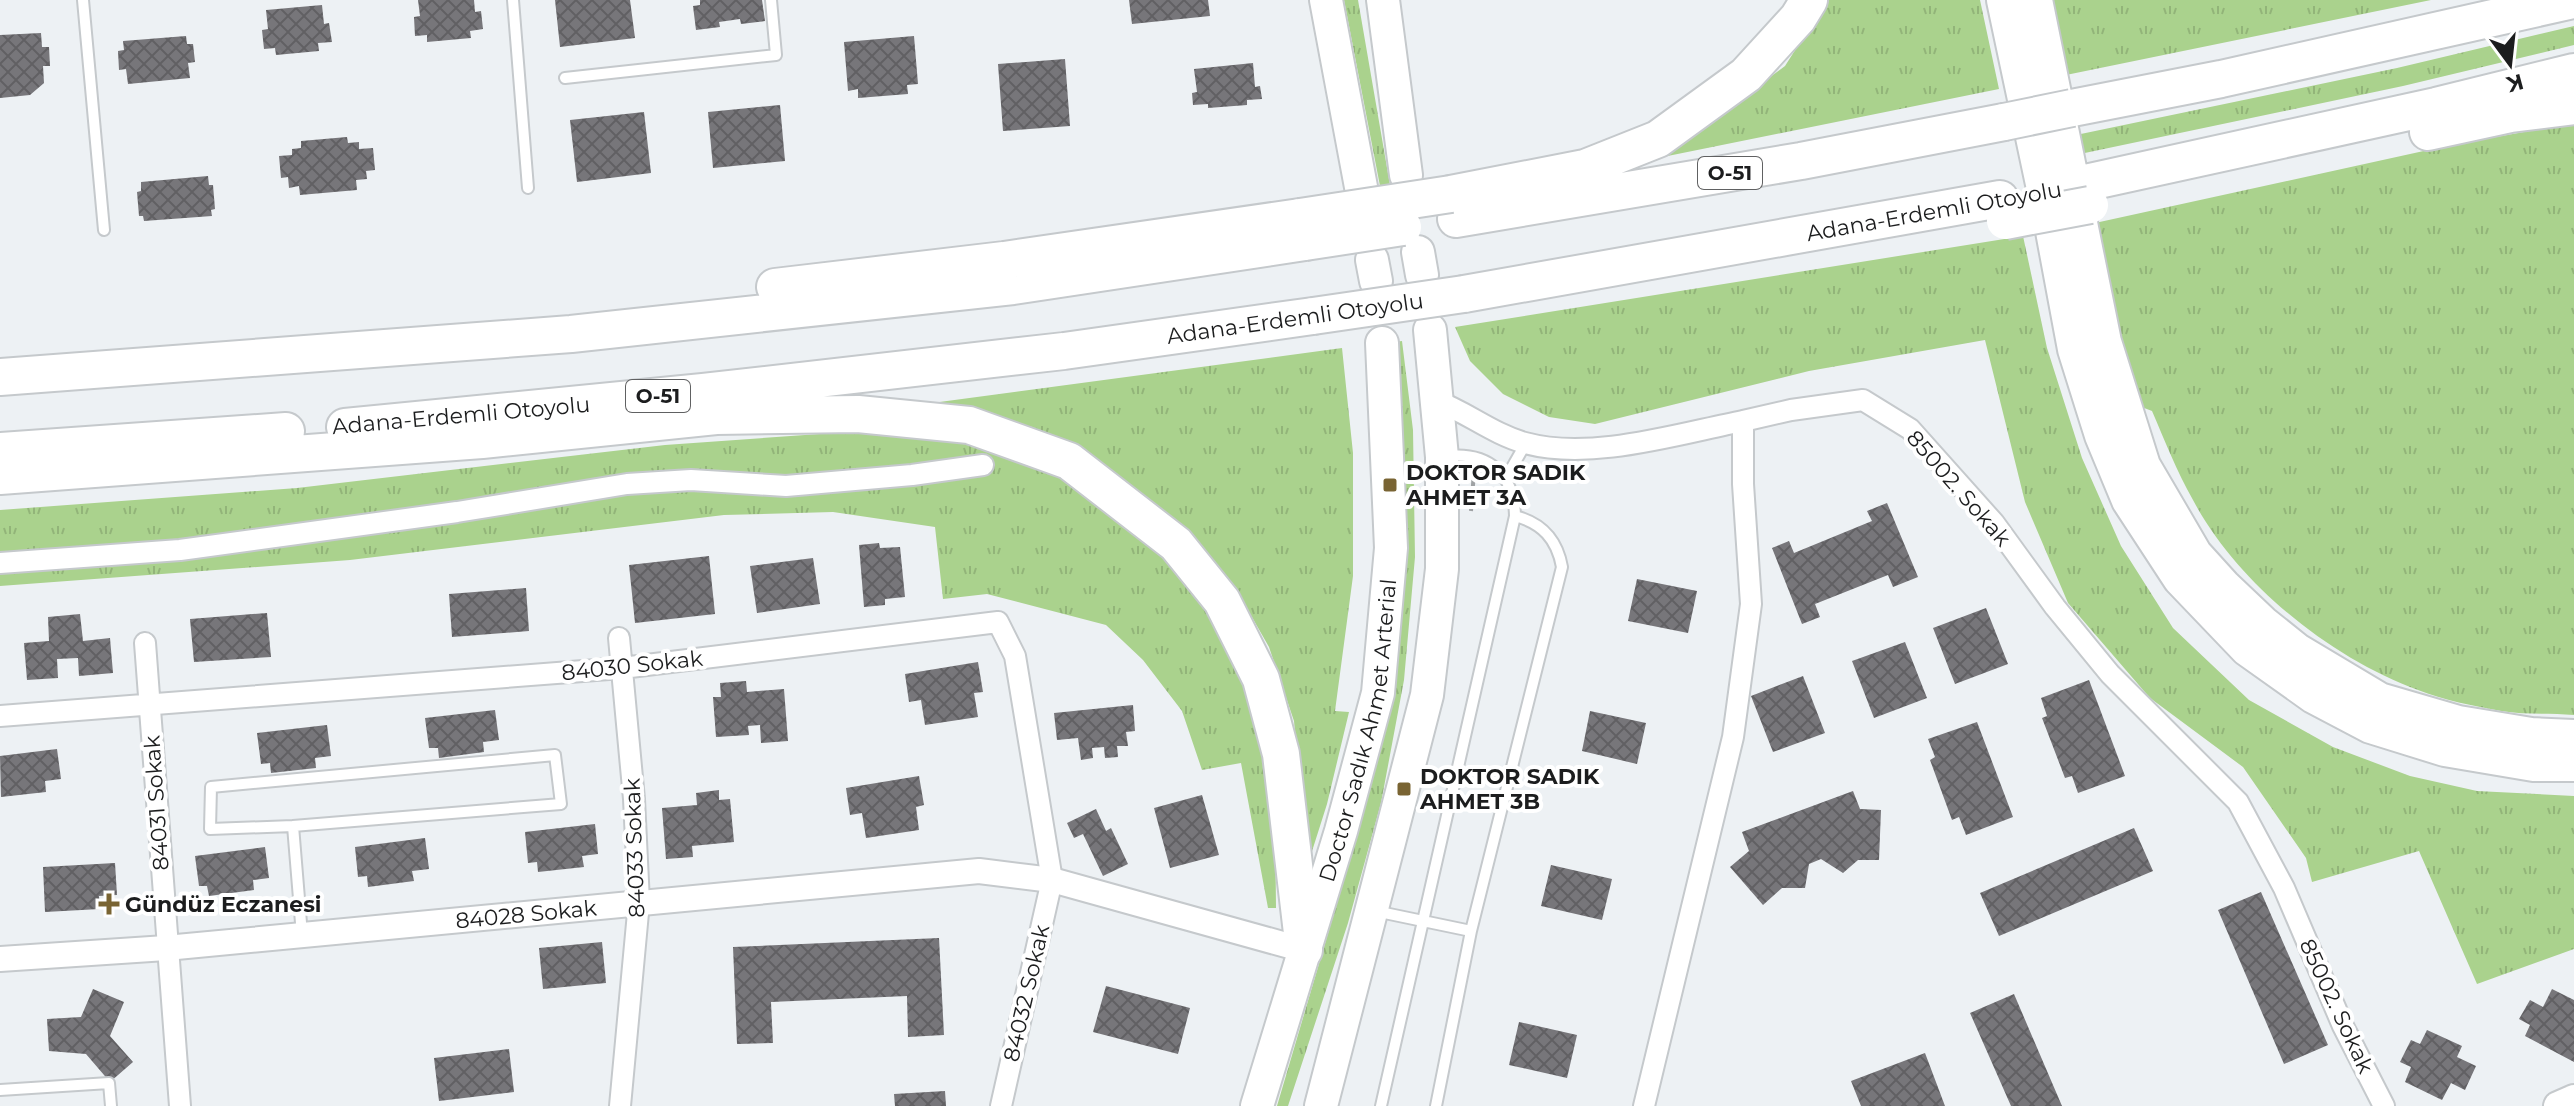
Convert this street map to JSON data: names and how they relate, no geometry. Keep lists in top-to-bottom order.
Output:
{
  "streets": {
    "highway": ["O-51", "Adana-Erdemli Otoyolu"],
    "main road": ["Doctor Sadık Ahmet Arterial"],
    "street": [
      "85002. Sokak",
      "84030 Sokak",
      "84031 Sokak",
      "84033 Sokak",
      "84028 Sokak",
      "84032 Sokak"
    ]
  },
  "crossings": [
    ["84030 Sokak", "84031 Sokak"],
    ["84030 Sokak", "84033 Sokak"],
    ["84030 Sokak", "84028 Sokak"],
    ["84030 Sokak", "84032 Sokak"],
    ["Doctor Sadık Ahmet Arterial", "84028 Sokak"],
    ["84031 Sokak", "84028 Sokak"],
    ["84033 Sokak", "84028 Sokak"],
    ["84028 Sokak", "84032 Sokak"]
  ],
  "places": {
    "transit": ["DOKTOR SADIK AHMET 3A", "DOKTOR SADIK AHMET 3B"],
    "health": ["Gündüz Eczanesi"]
  },
  "north": "bottom"
}
